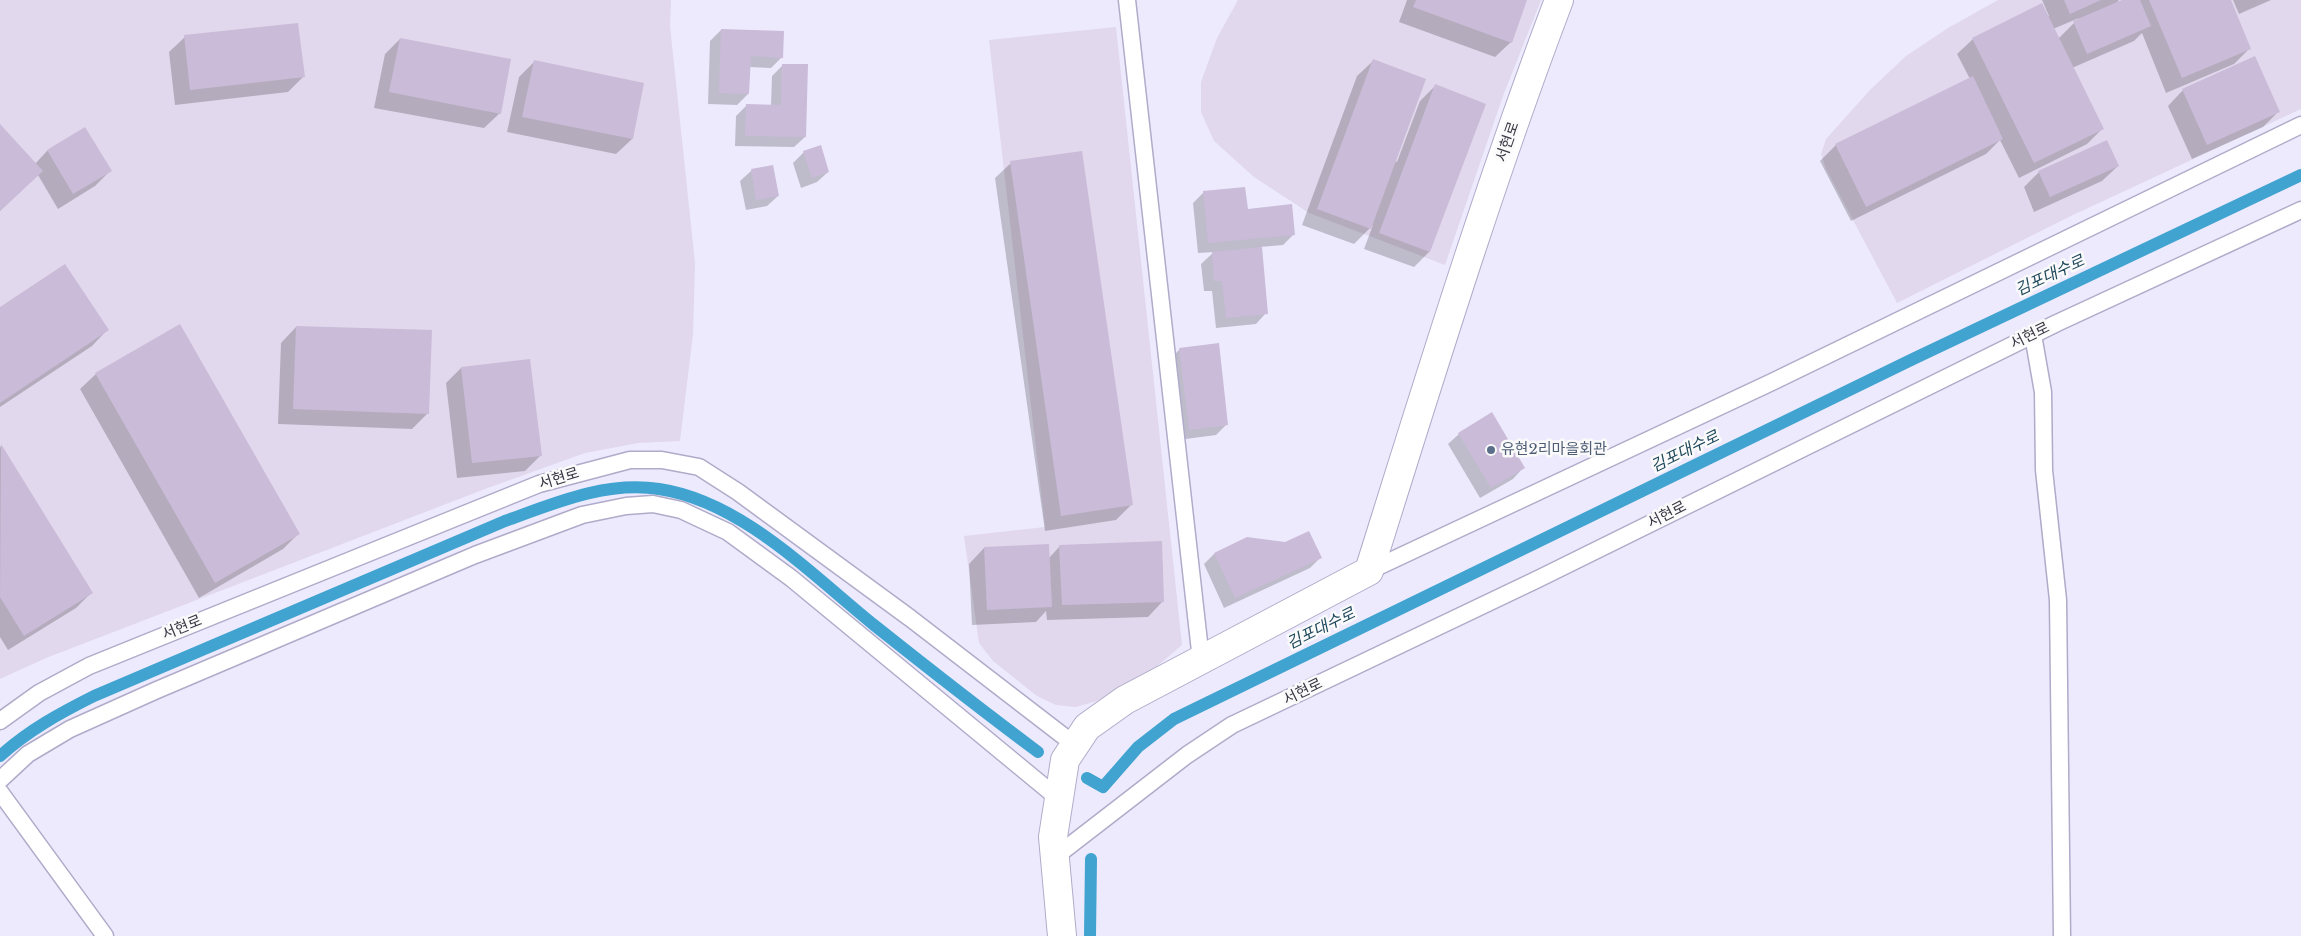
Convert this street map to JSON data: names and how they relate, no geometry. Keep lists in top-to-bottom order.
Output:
{
  "streets": {
    "street": ["서현로"]
  },
  "water": ["김포대수로"],
  "places": ["유현2리마을회관"]
}
